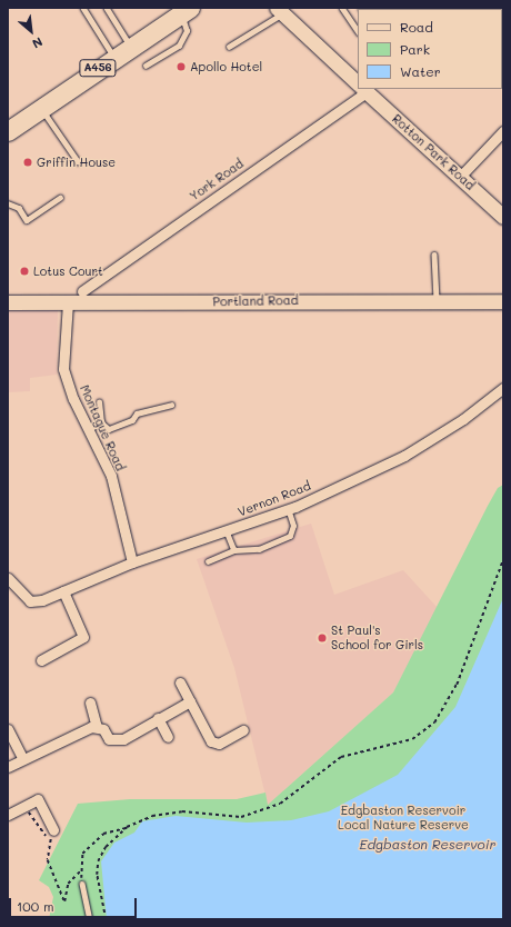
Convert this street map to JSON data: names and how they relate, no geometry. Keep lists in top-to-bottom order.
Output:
{
  "streets": {
    "highway": ["A456"],
    "main road": ["Rotton Park Road", "Portland Road"],
    "street": ["York Road", "Montague Road", "Vernon Road"]
  },
  "crossings": [
    ["Portland Road", "Montague Road"],
    ["Montague Road", "Vernon Road"]
  ],
  "water": ["Edgbaston Reservoir"],
  "parks": ["Edgbaston Reservoir Local Nature Reserve"],
  "places": [
    "Apollo Hotel",
    "Griffin House",
    "Lotus Court",
    "St Paul's School for Girls"
  ],
  "legend": ["Road", "Park", "Water"],
  "scale_bar": "100 m",
  "north": "bottom right"
}
